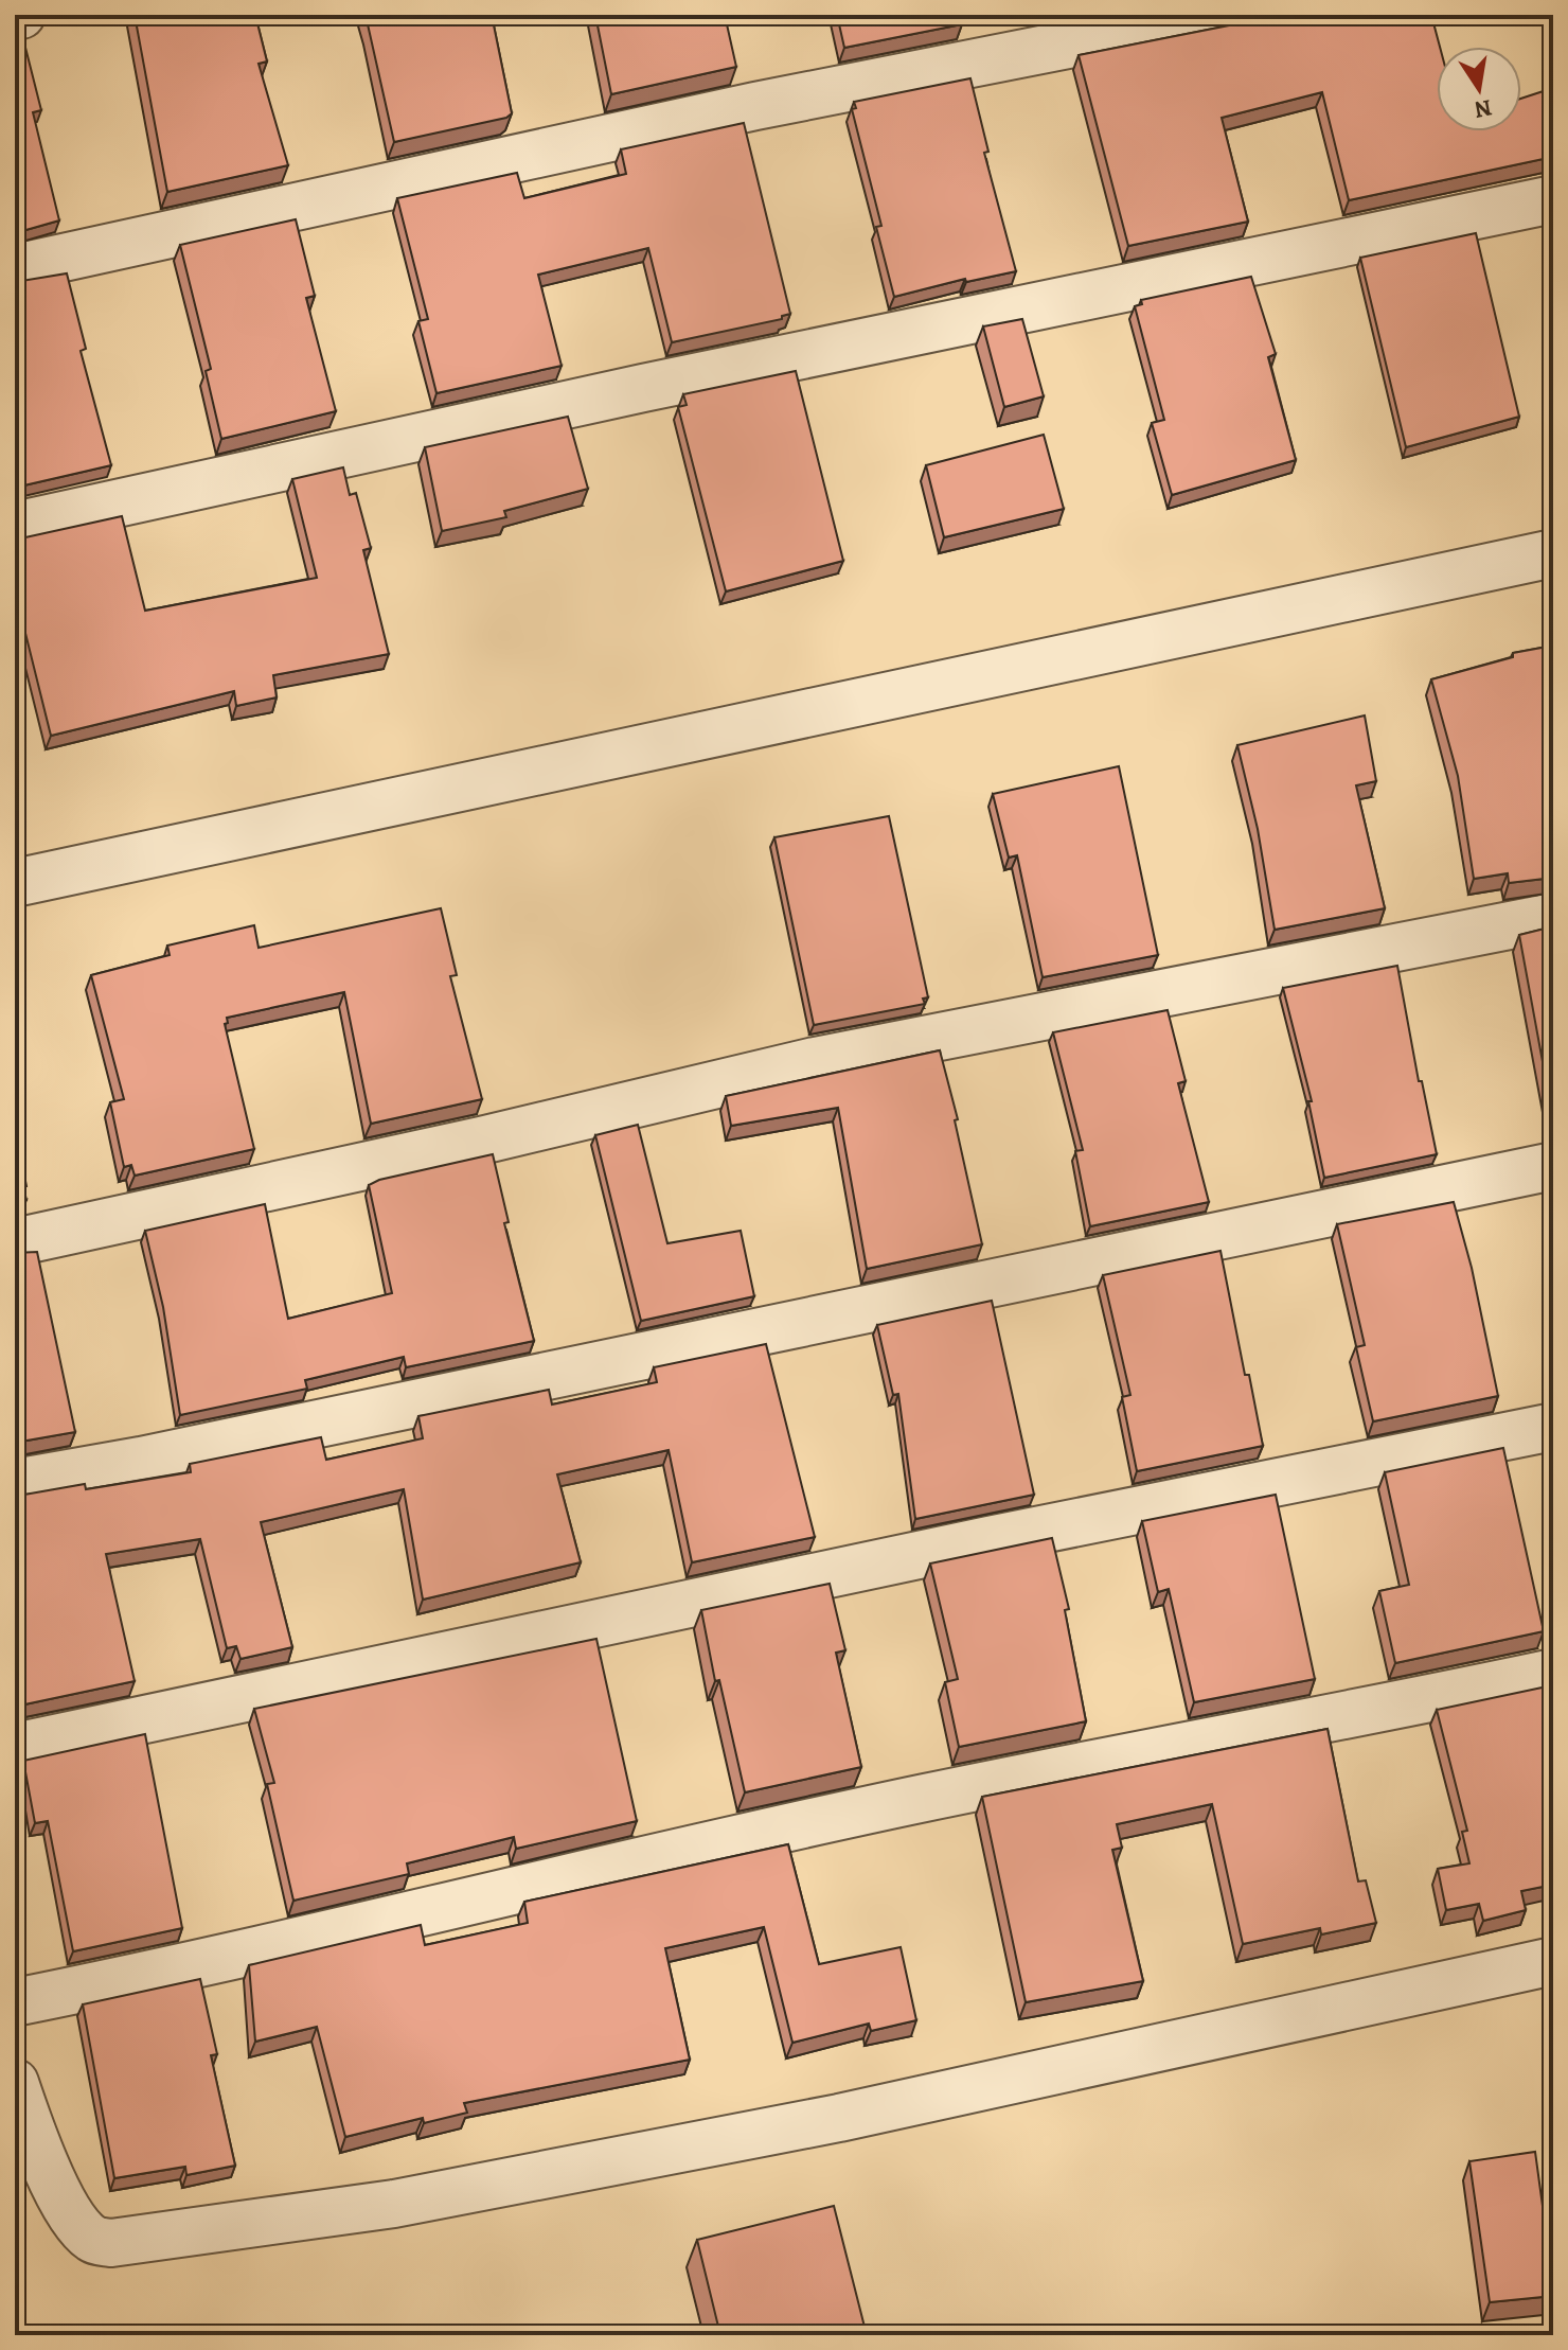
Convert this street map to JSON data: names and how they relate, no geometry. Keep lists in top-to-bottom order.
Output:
{
  "north": "bottom"
}
